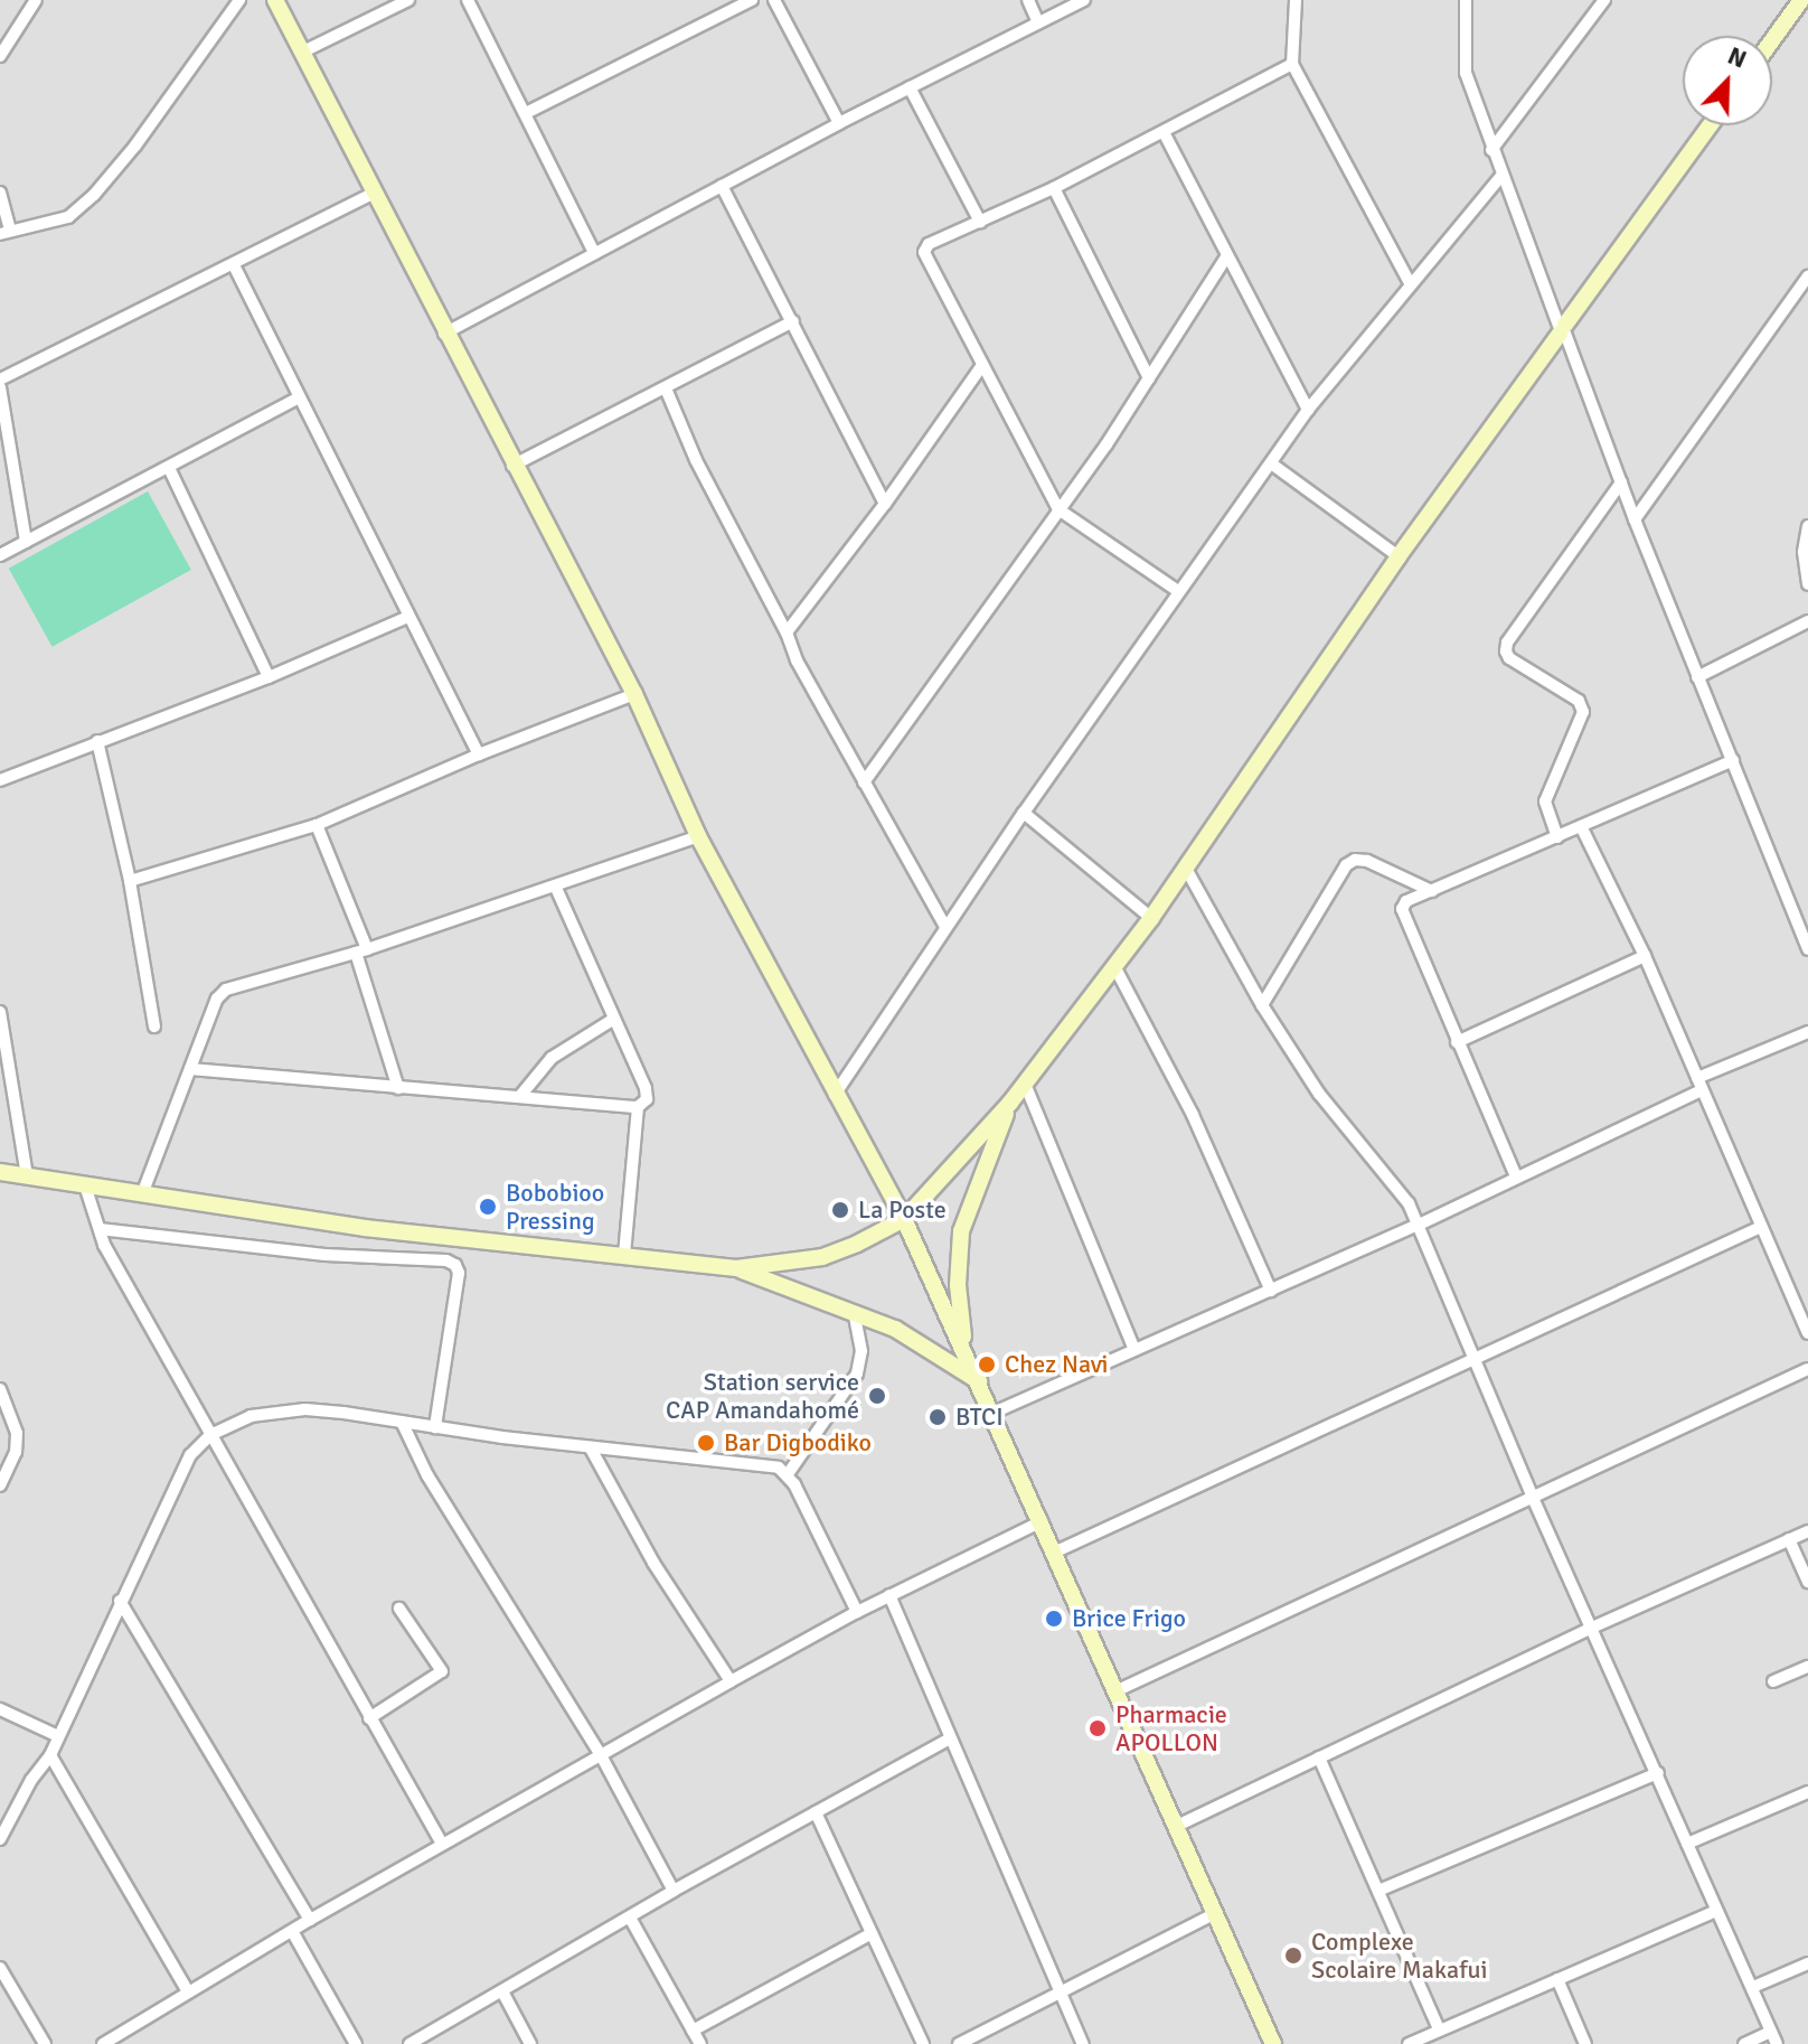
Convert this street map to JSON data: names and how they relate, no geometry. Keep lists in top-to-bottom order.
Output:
{
  "places": [
    "Bobobioo Pressing",
    "La Poste",
    "Chez Navi",
    "Station service CAP Amandahomé",
    "BTCI",
    "Bar Digbodiko",
    "Brice Frigo",
    "Pharmacie APOLLON",
    "Complexe Scolaire Makafui"
  ],
  "north": "top right"
}
